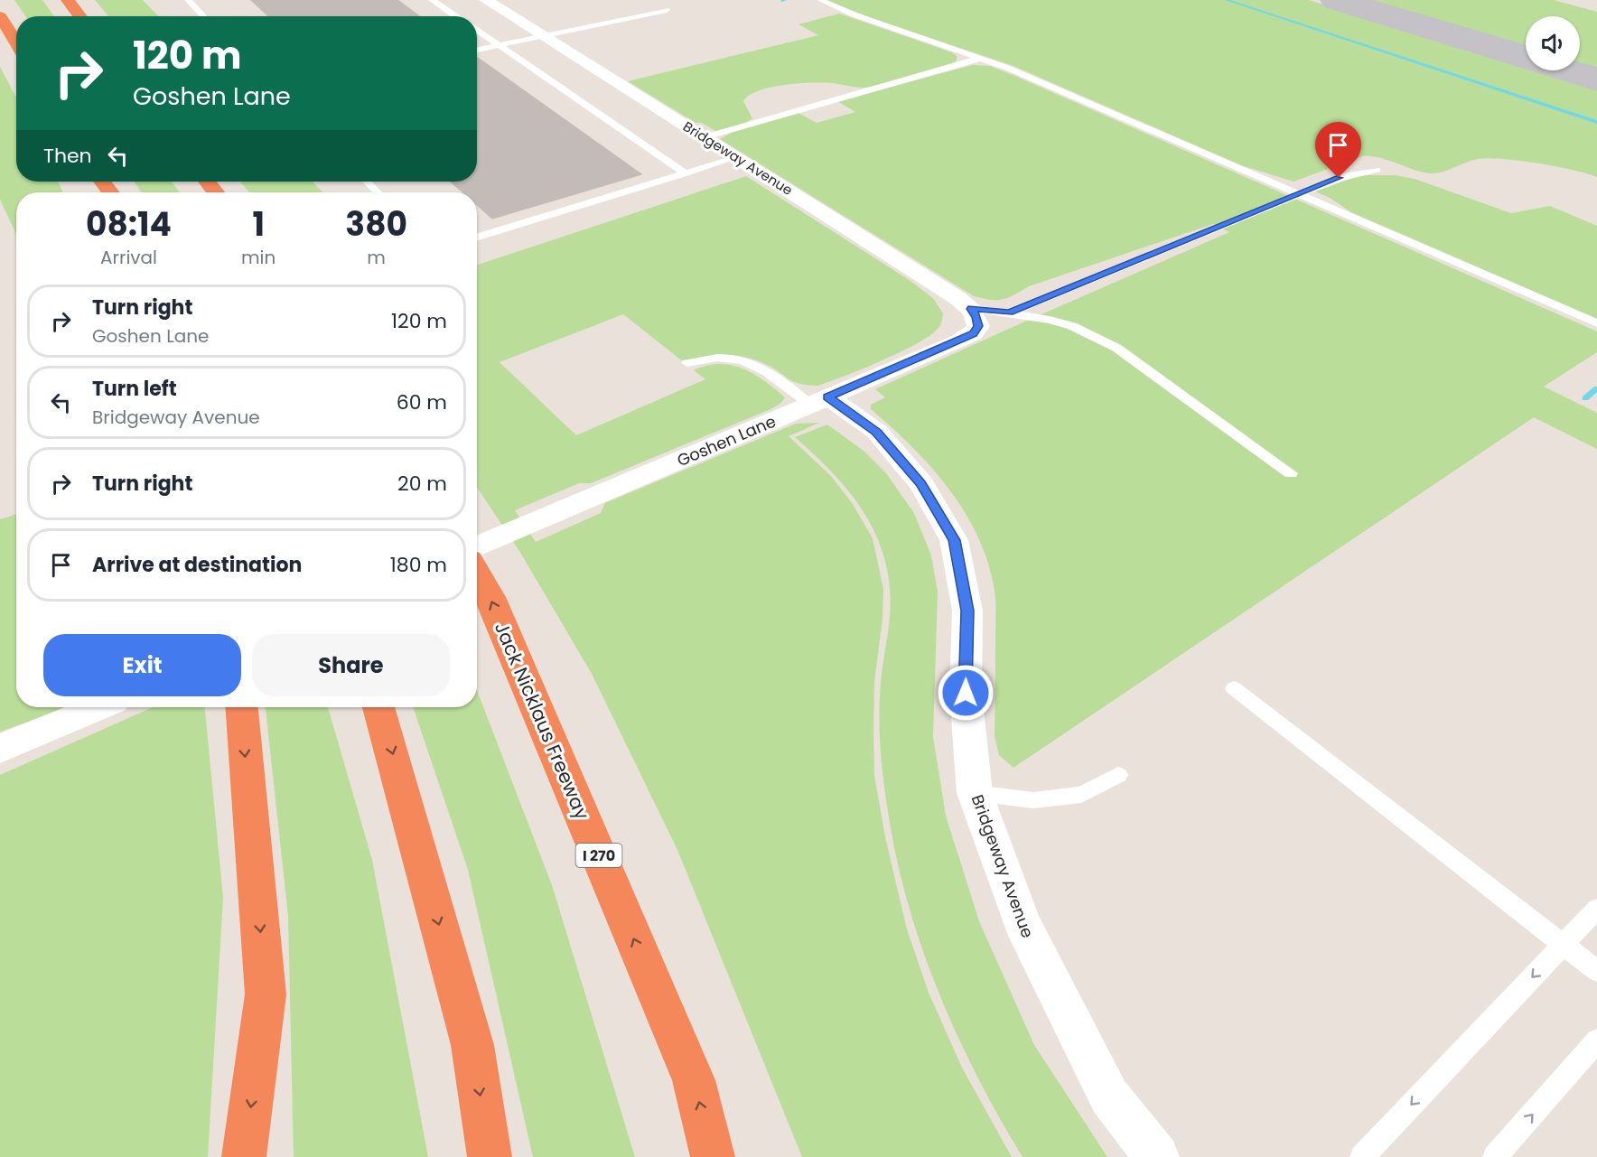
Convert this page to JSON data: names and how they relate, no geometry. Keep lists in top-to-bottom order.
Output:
{
  "streets": {
    "highway": ["Jack Nicklaus Freeway", "I 270"],
    "street": ["Bridgeway Avenue", "Goshen Lane"]
  },
  "crossings": [
    ["Bridgeway Avenue", "Goshen Lane"]
  ],
  "page": {
    "turn": ["120 m", "Goshen Lane"],
    "then": "Then",
    "eta": [
      "08:14",
      "Arrival",
      "1",
      "min",
      "380",
      "m"
    ],
    "list": [
      {
        "name": "Turn right",
        "note": "Goshen Lane",
        "value": "120 m"
      },
      {
        "name": "Turn left",
        "note": "Bridgeway Avenue",
        "value": "60 m"
      },
      {
        "name": "Turn right",
        "value": "20 m"
      },
      {
        "name": "Arrive at destination",
        "value": "180 m"
      }
    ],
    "buttons": ["Exit", "Share"]
  }
}
